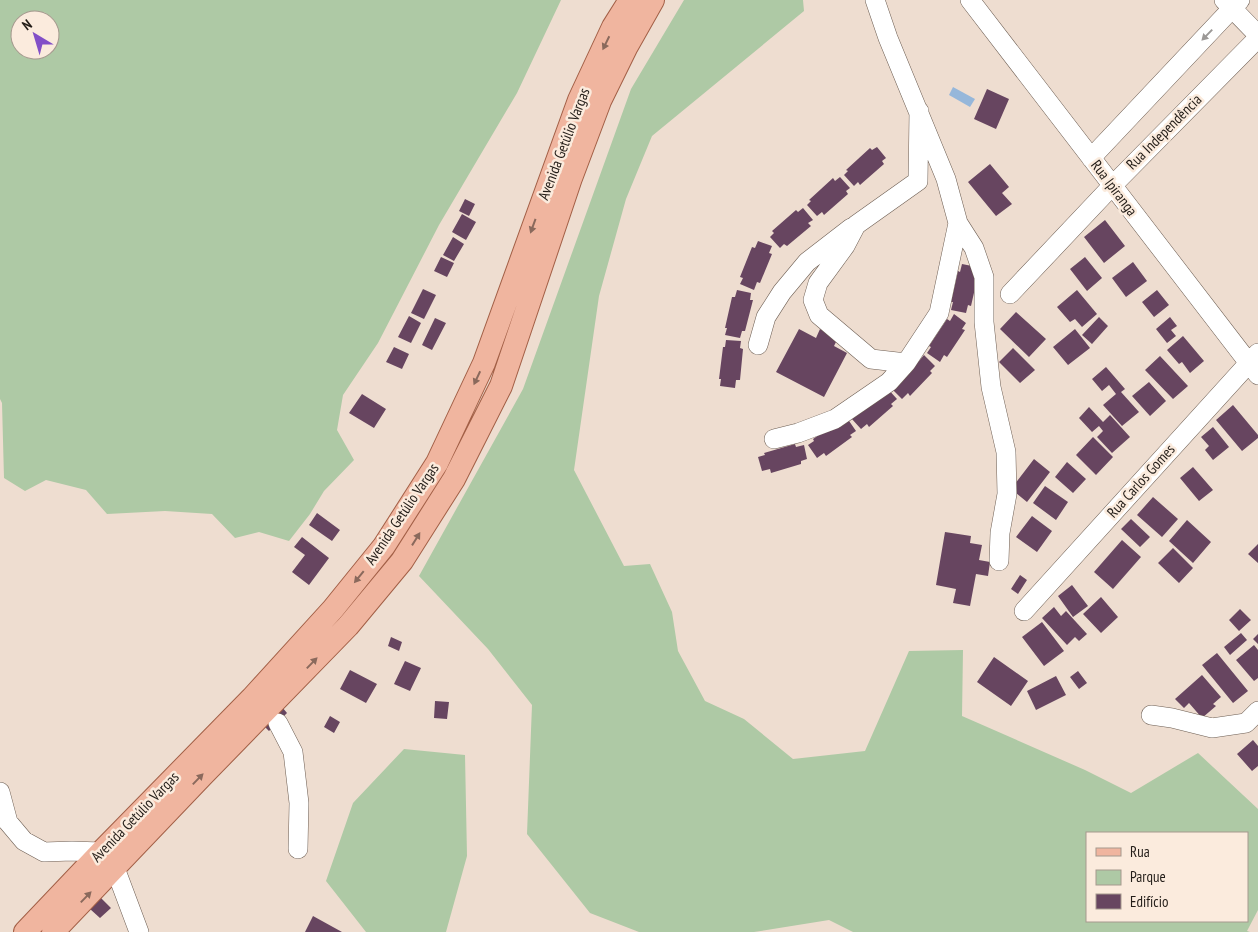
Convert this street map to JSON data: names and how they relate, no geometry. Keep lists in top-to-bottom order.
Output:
{
  "streets": {
    "main road": ["Avenida Getúlio Vargas"],
    "street": ["Rua Independência", "Rua Ipiranga", "Rua Carlos Gomes"]
  },
  "crossings": [
    ["Rua Independência", "Rua Ipiranga"],
    ["Rua Ipiranga", "Rua Carlos Gomes"]
  ],
  "legend": ["Rua", "Parque", "Edifício"],
  "north": "top left"
}
